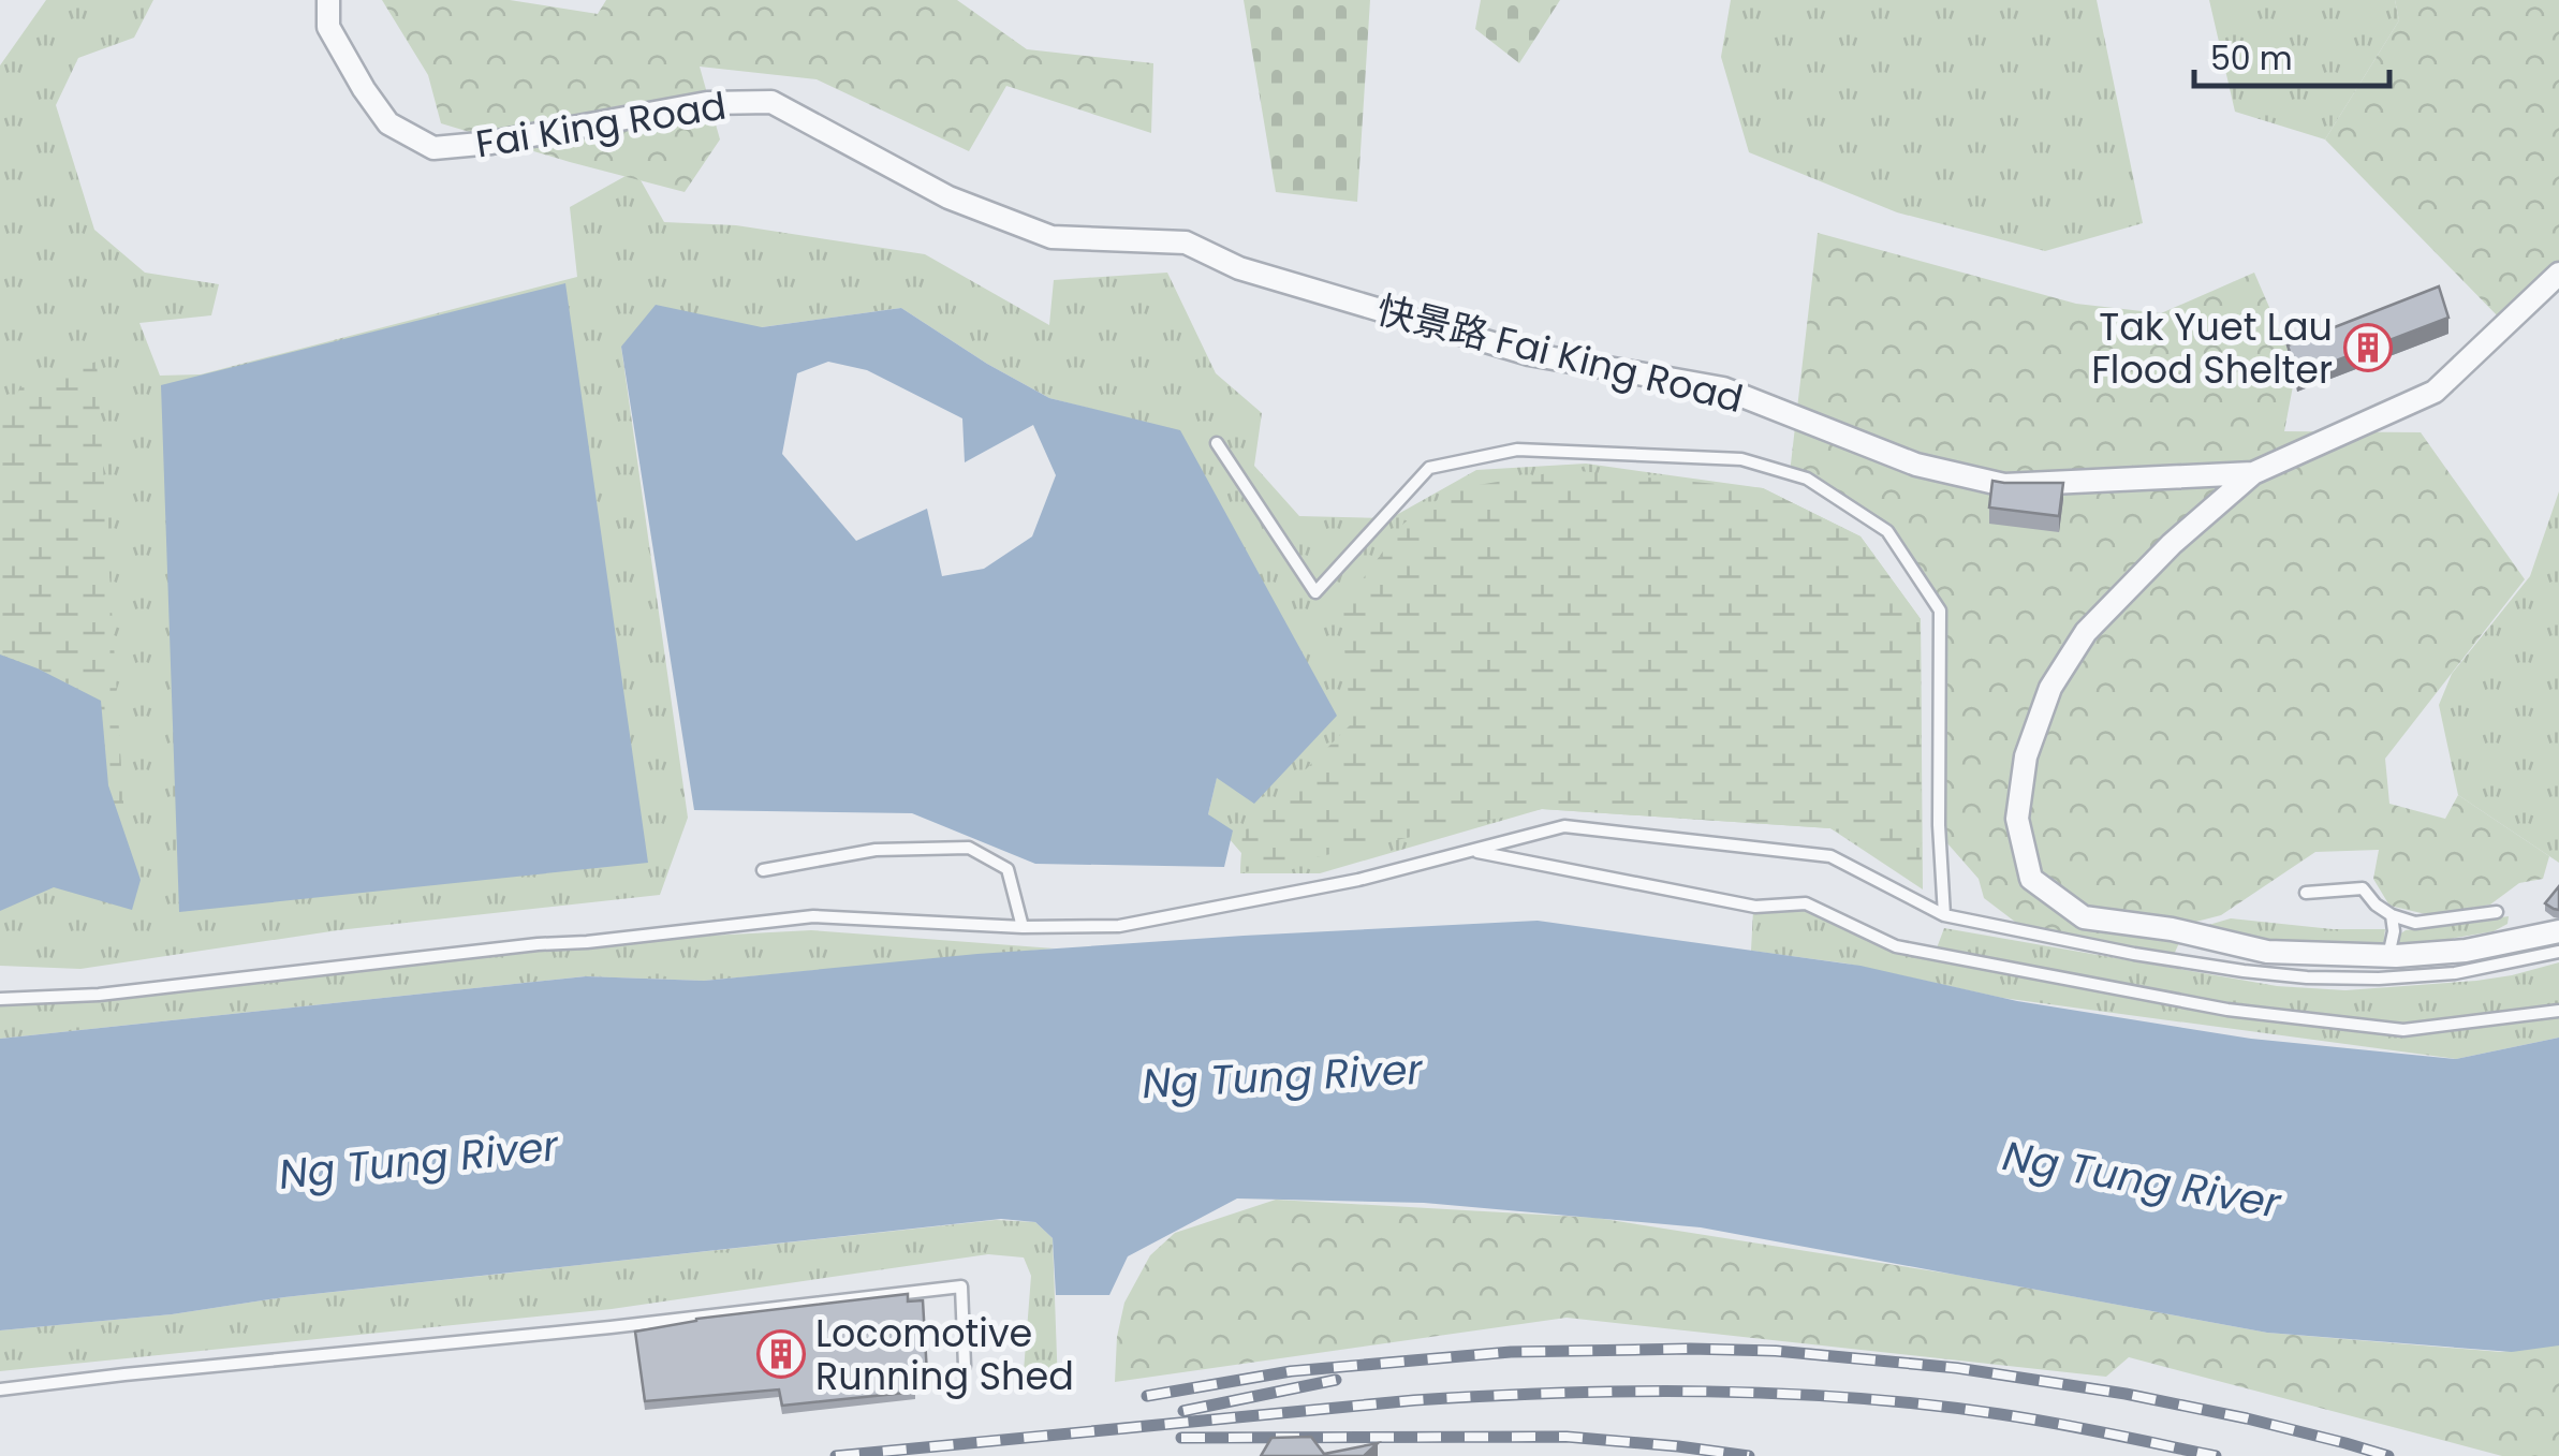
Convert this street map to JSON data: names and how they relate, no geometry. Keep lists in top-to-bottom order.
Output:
{
  "streets": {
    "street": ["Fai King Road"]
  },
  "water": ["Ng Tung River"],
  "places": {
    "building": ["Tak Yuet Lau Flood Shelter", "Locomotive Running Shed"]
  },
  "scale_bar": "50 m"
}
